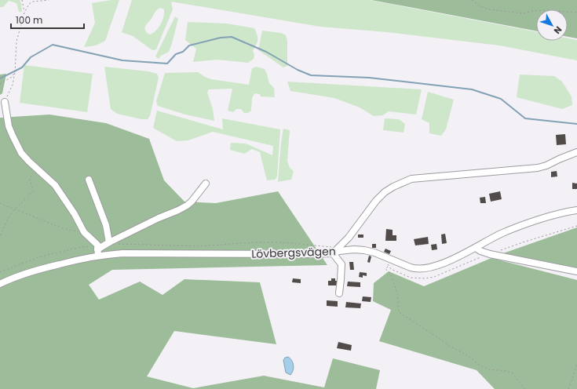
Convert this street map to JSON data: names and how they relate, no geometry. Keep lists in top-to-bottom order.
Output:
{
  "streets": {
    "street": ["Lövbergsvägen"]
  },
  "scale_bar": "100 m",
  "north": "bottom right"
}
